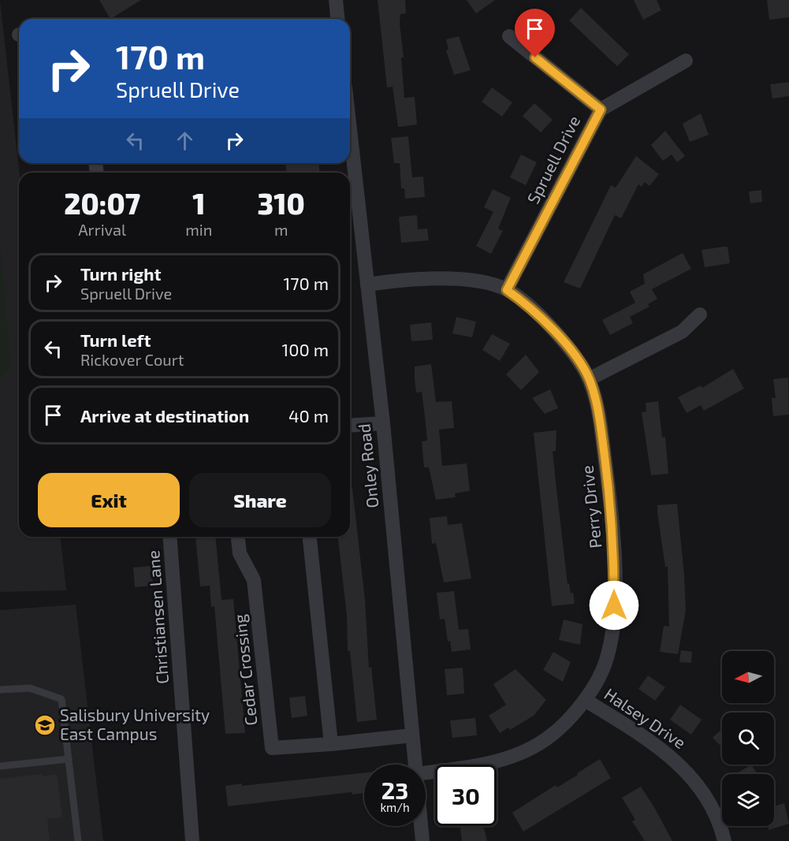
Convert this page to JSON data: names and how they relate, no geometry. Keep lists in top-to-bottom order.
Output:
{
  "streets": {
    "street": [
      "Spruell Drive",
      "Onley Road",
      "Perry Drive",
      "Christiansen Lane",
      "Cedar Crossing",
      "Halsey Drive"
    ]
  },
  "crossings": [
    ["Spruell Drive", "Perry Drive"],
    ["Onley Road", "Perry Drive"],
    ["Onley Road", "Cedar Crossing"],
    ["Perry Drive", "Halsey Drive"]
  ],
  "places": {
    "school or university": ["Salisbury University East Campus"]
  },
  "north": "left",
  "page": {
    "turn": ["170 m", "Spruell Drive"],
    "eta": [
      "20:07",
      "Arrival",
      "1",
      "min",
      "310",
      "m"
    ],
    "list": [
      {
        "name": "Turn right",
        "note": "Spruell Drive",
        "value": "170 m"
      },
      {
        "name": "Turn left",
        "note": "Rickover Court",
        "value": "100 m"
      },
      {
        "name": "Arrive at destination",
        "value": "40 m"
      }
    ],
    "buttons": ["Exit", "Share"],
    "speed": "23 km/h",
    "limit": "30"
  }
}
